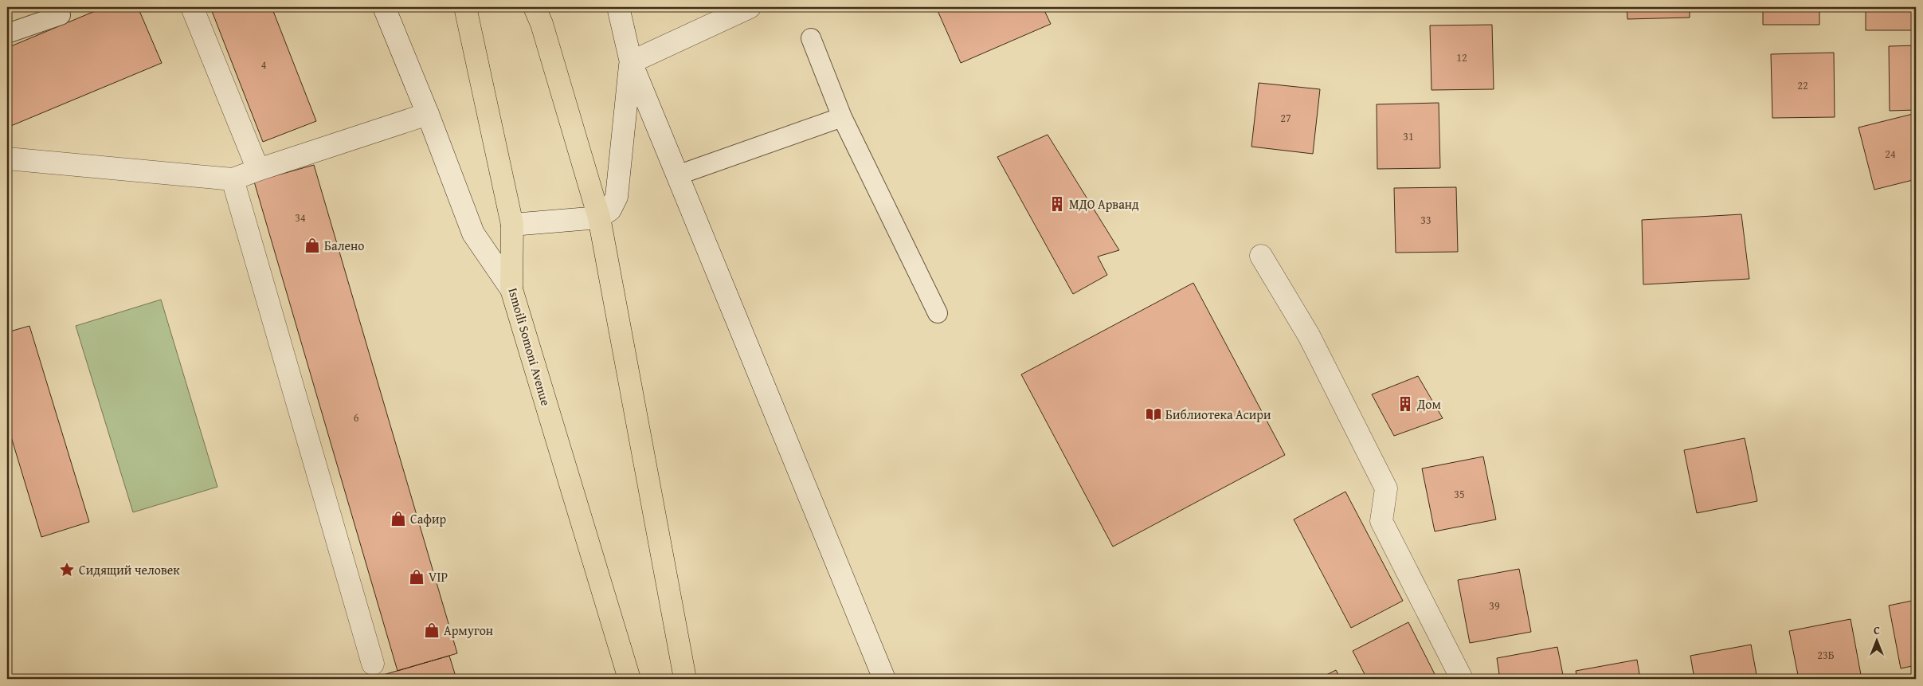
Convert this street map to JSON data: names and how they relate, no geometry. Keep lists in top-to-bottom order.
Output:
{
  "streets": {
    "main road": ["Ismoili Somoni Avenue"]
  },
  "places": {
    "building": ["МДО Арванд", "Дом"],
    "shop": [
      "Балено",
      "Сафир",
      "VIP",
      "Армугон"
    ],
    "library": ["Библиотека Асири"],
    "place": ["Сидящий человек"]
  },
  "house_numbers": [
    "12",
    "4",
    "22",
    "27",
    "31",
    "24",
    "34",
    "33",
    "6",
    "35",
    "39",
    "23Б"
  ],
  "north": "top"
}
